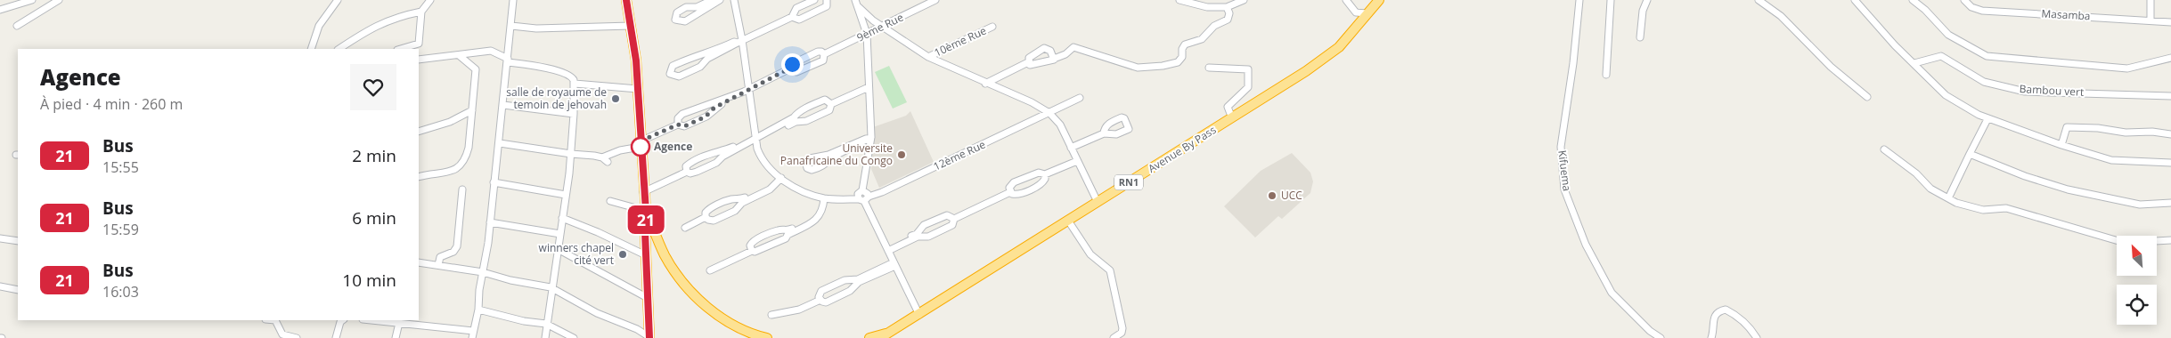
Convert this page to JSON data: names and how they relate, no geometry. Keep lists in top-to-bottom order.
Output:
{
  "streets": {
    "highway": ["Avenue By Pass", "RN1"],
    "street": [
      "Masamba",
      "9ème Rue",
      "10ème Rue",
      "Bambou vert",
      "12ème Rue",
      "Kifuema"
    ]
  },
  "places": [
    "salle de royaume de temoin de jehovah",
    "Agence",
    "Universite Panafricaine du Congo",
    "UCC",
    "winners chapel cité vert"
  ],
  "lines": ["bus line 21"],
  "north": "top left",
  "page": {
    "on_map": "21",
    "heading": ["Agence", "À pied · 4 min · 260 m"],
    "list": [
      {
        "mark": "21",
        "name": "Bus",
        "note": "15:55",
        "value": "2 min"
      },
      {
        "mark": "21",
        "name": "Bus",
        "note": "15:59",
        "value": "6 min"
      },
      {
        "mark": "21",
        "name": "Bus",
        "note": "16:03",
        "value": "10 min"
      }
    ]
  }
}
